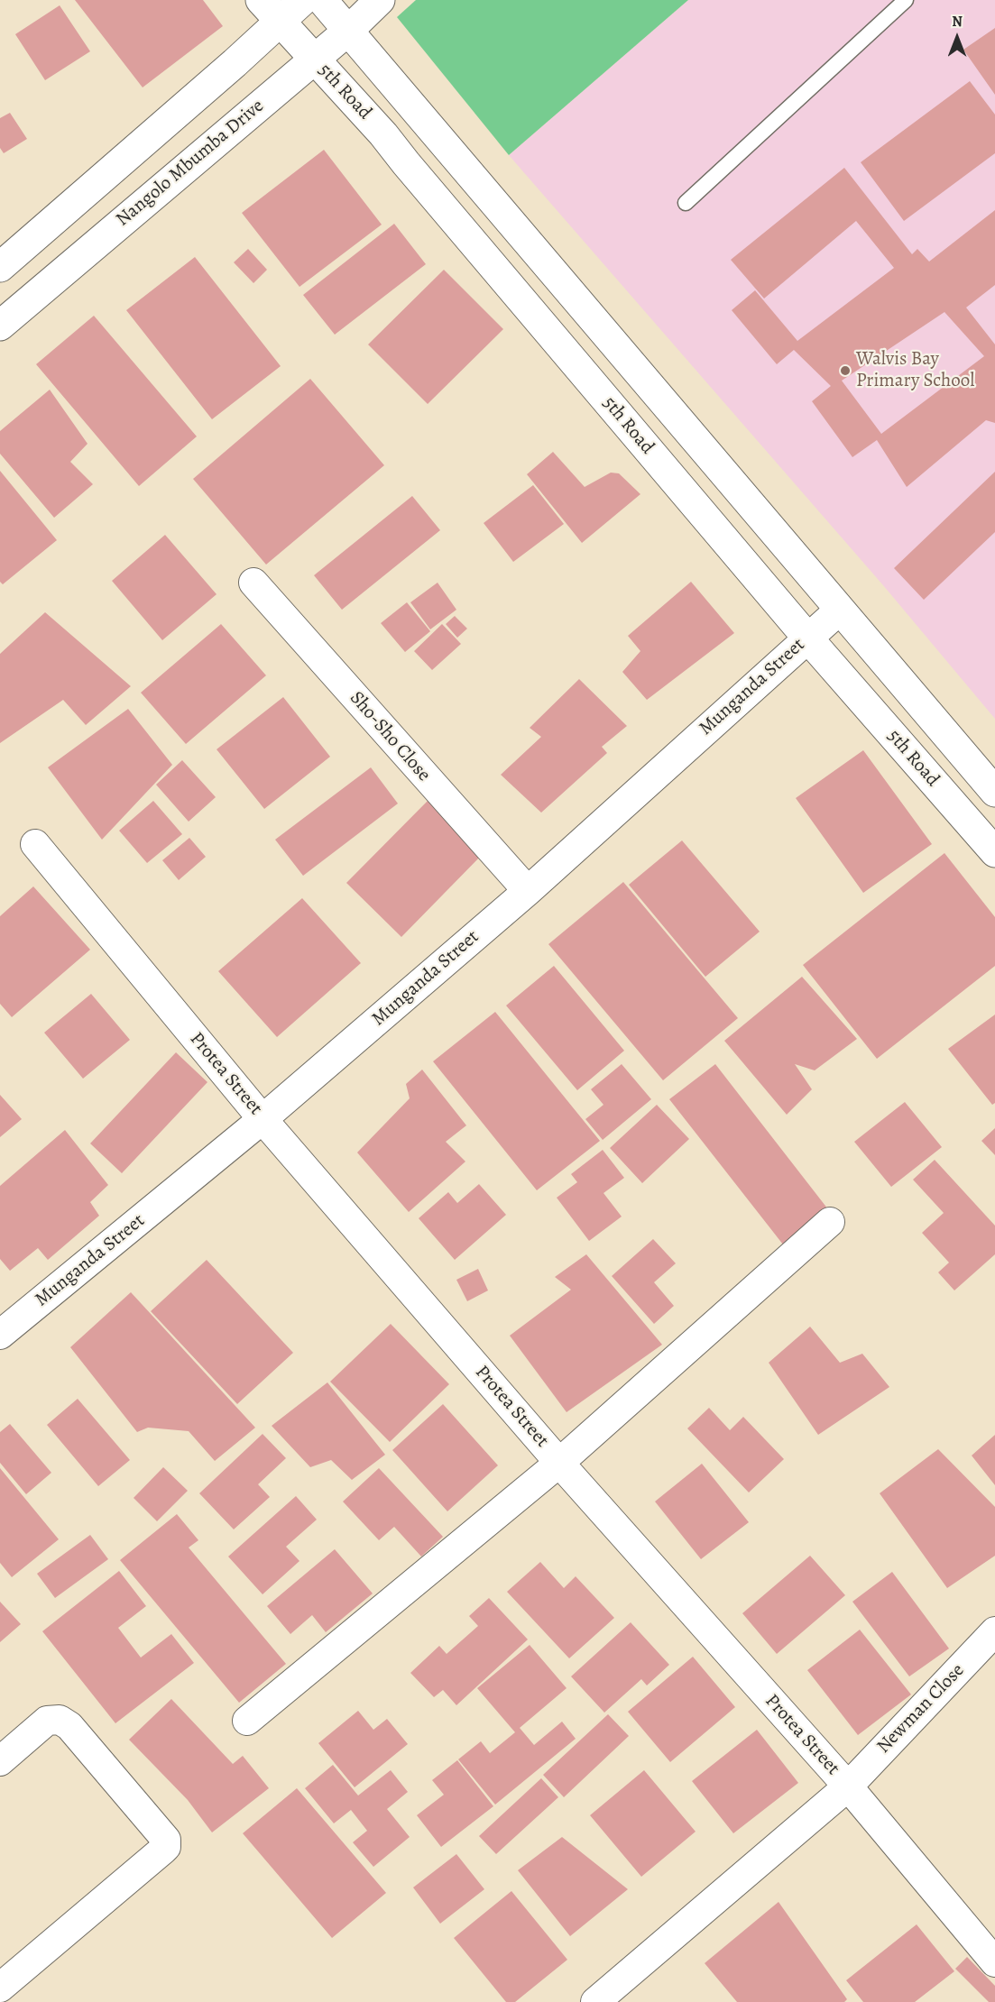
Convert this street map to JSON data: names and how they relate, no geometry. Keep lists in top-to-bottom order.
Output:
{
  "streets": {
    "main road": ["5th Road", "Nangolo Mbumba Drive"],
    "street": [
      "Munganda Street",
      "Sho-Sho Close",
      "Protea Street",
      "Newman Close"
    ]
  },
  "crossings": [
    ["5th Road", "Nangolo Mbumba Drive"],
    ["5th Road", "Munganda Street"],
    ["Munganda Street", "Sho-Sho Close"],
    ["Munganda Street", "Protea Street"],
    ["Protea Street", "Newman Close"]
  ],
  "places": ["Walvis Bay Primary School"],
  "north": "top"
}
